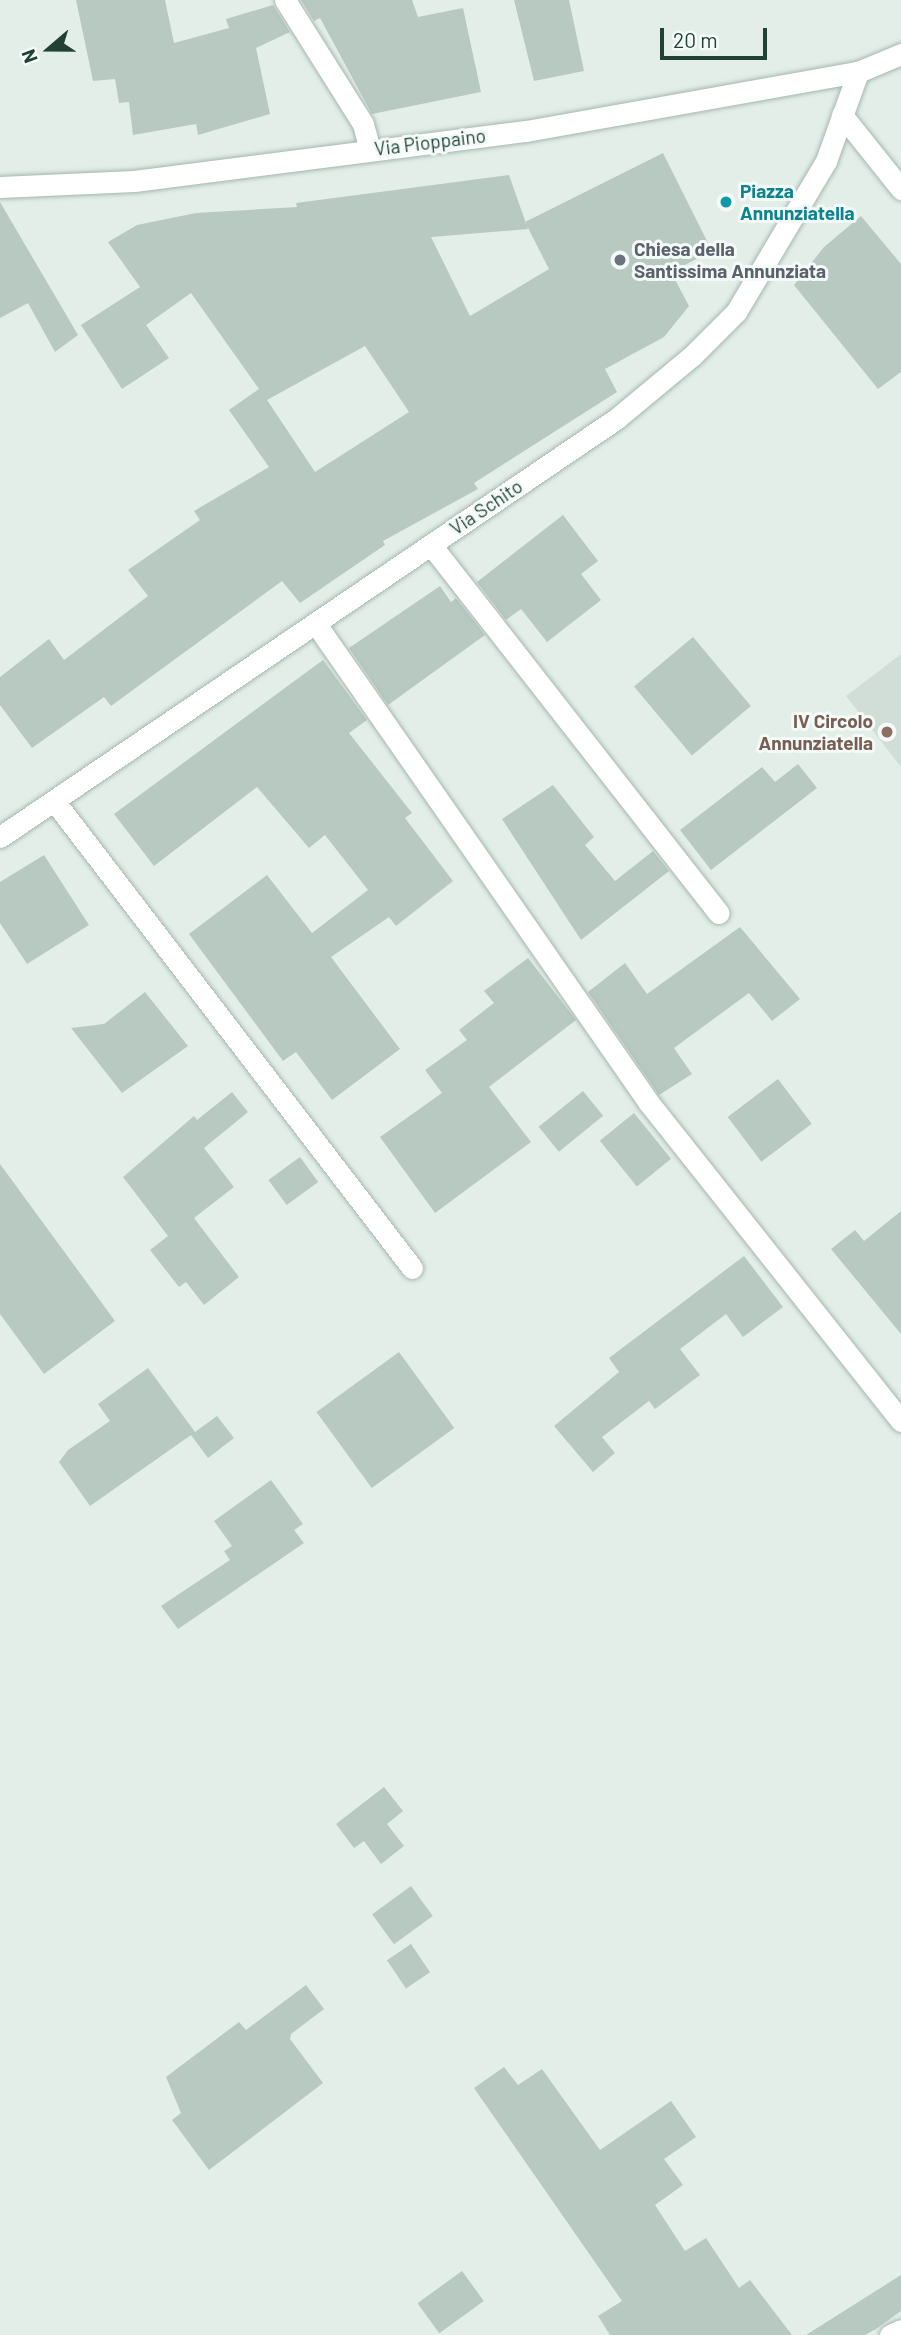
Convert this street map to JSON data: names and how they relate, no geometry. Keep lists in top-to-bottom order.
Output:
{
  "streets": {
    "street": ["Via Pioppaino", "Via Schito"]
  },
  "crossings": [
    ["Via Pioppaino", "Via Schito"]
  ],
  "places": ["Piazza Annunziatella", "Chiesa della Santissima Annunziata", "IV Circolo Annunziatella"],
  "scale_bar": "20 m",
  "north": "left"
}
